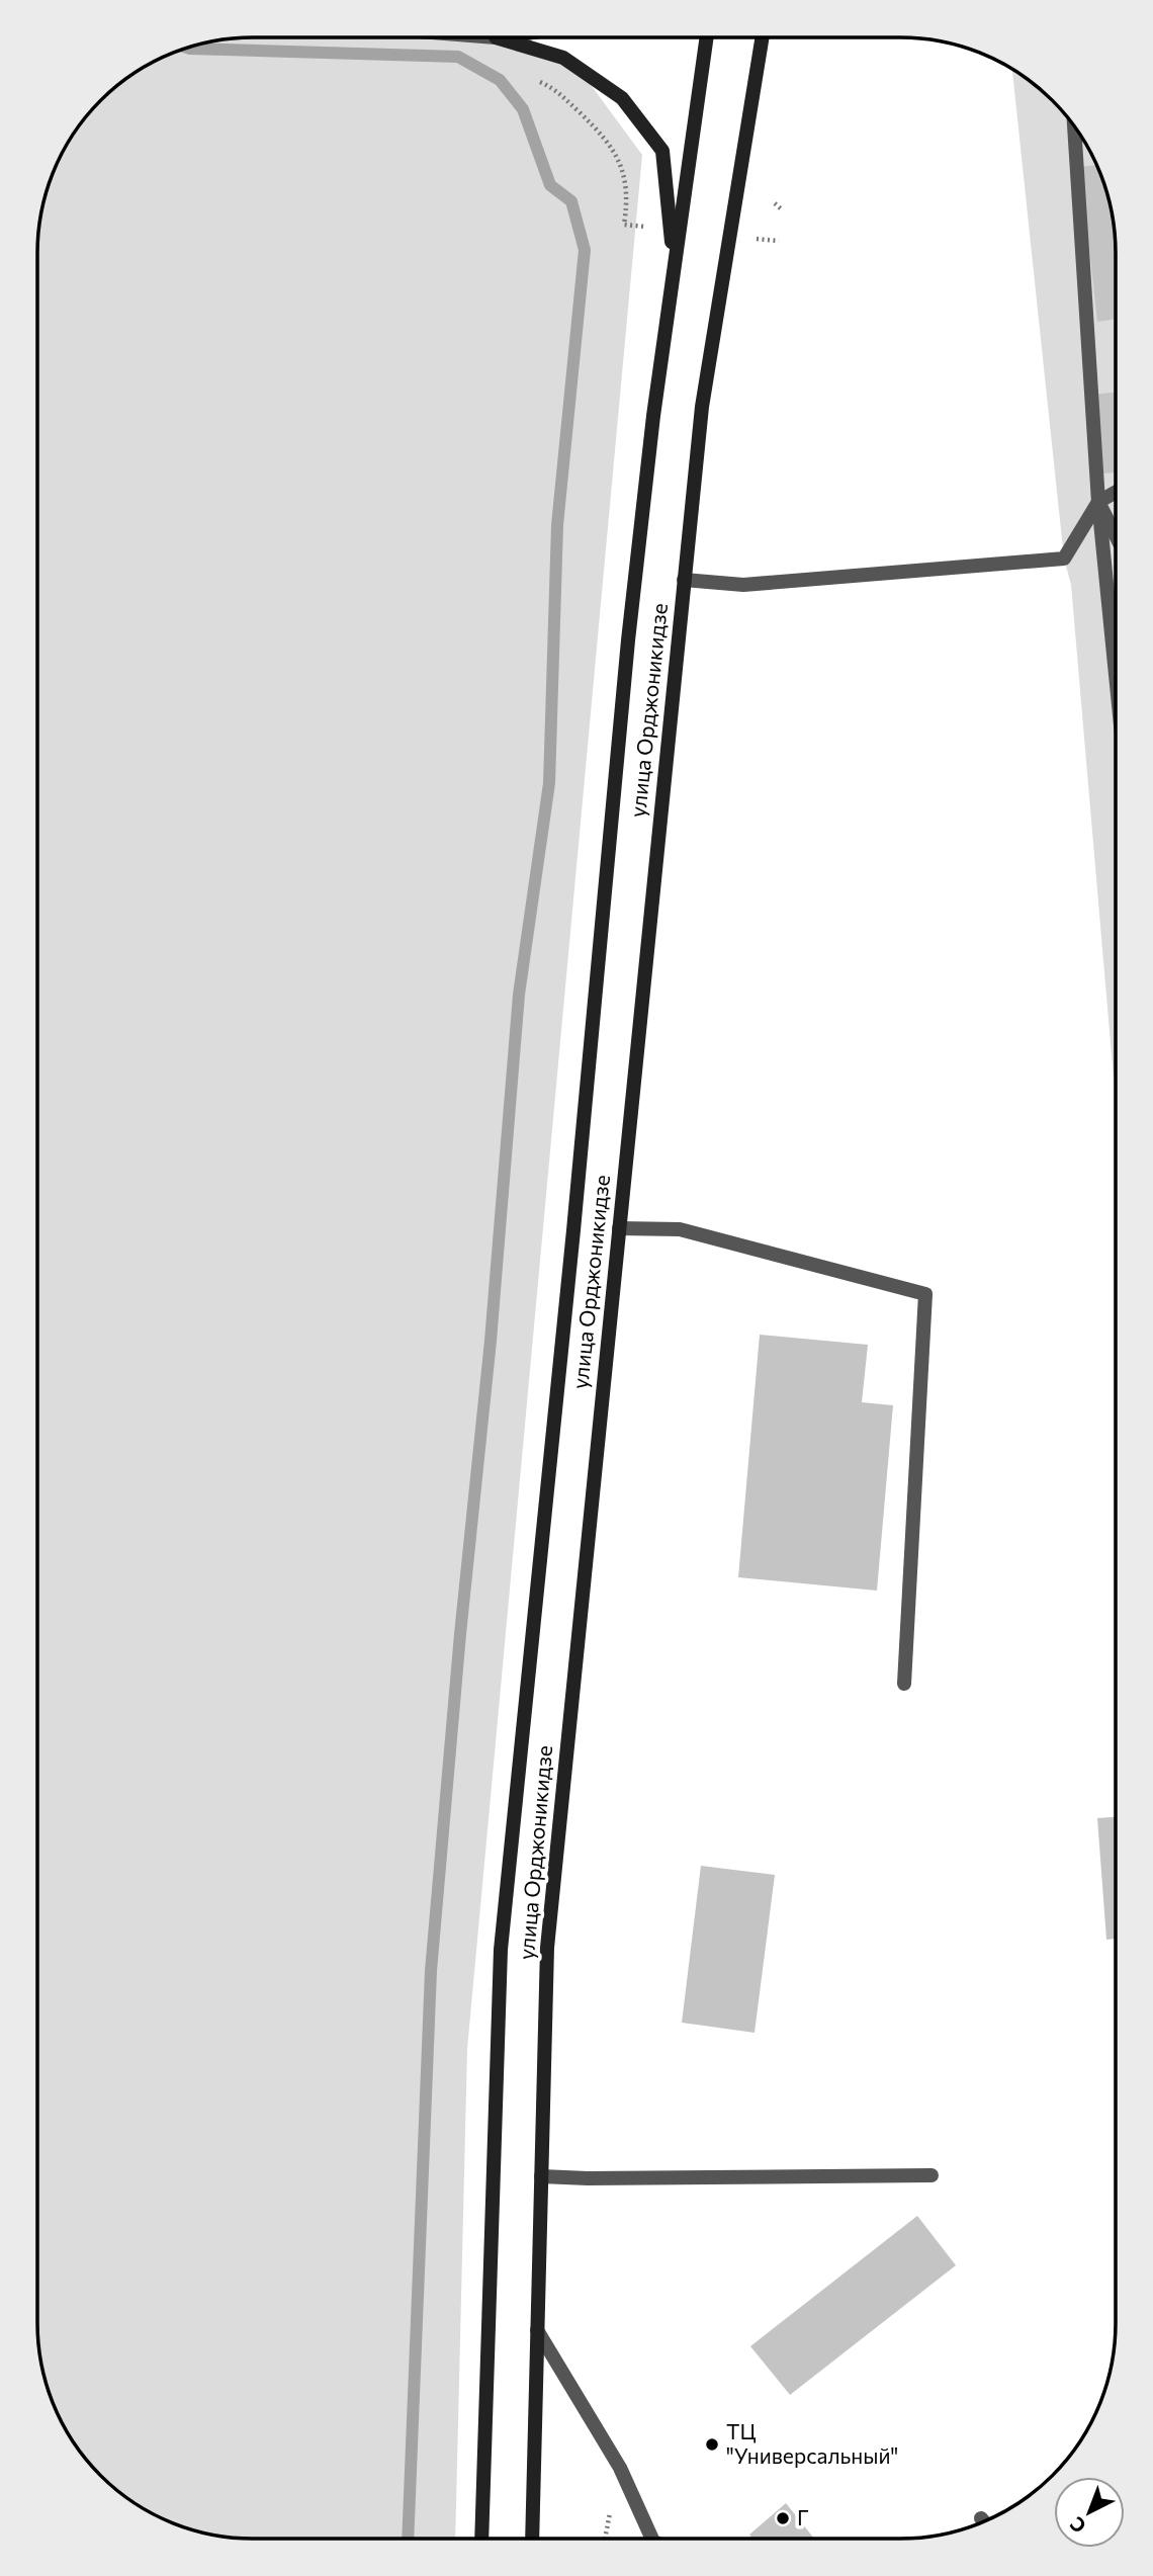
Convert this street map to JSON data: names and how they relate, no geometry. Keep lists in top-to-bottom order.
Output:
{
  "streets": {
    "main road": ["улица Орджоникидзе"]
  },
  "places": ["ТЦ \"Универсальный\"", "Г"],
  "north": "bottom left"
}
